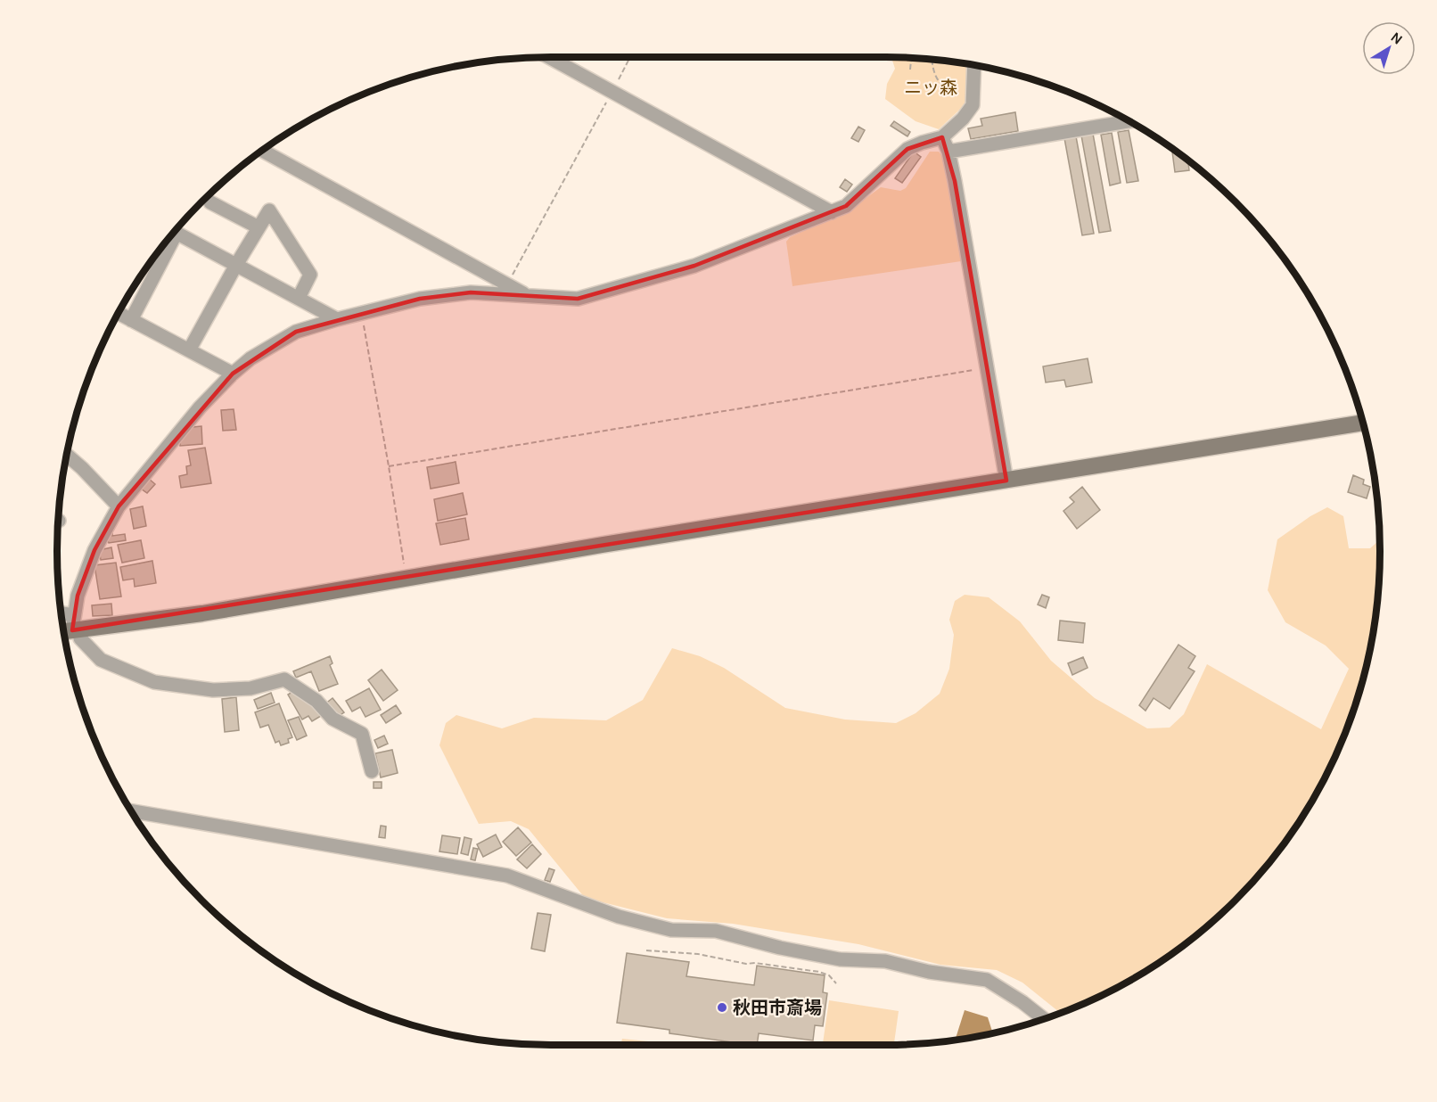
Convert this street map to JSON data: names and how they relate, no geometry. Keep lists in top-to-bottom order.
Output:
{
  "parks": ["ニッ森"],
  "places": ["秋田市斎場"],
  "north": "top right"
}
